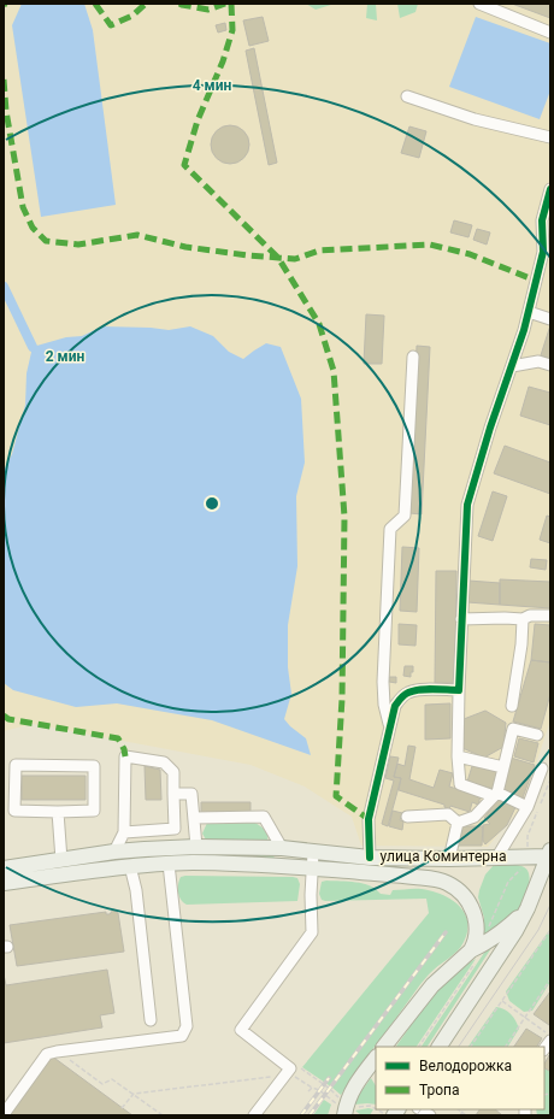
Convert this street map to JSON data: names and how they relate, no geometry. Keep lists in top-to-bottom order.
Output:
{
  "streets": {
    "main road": ["улица Коминтерна"]
  },
  "legend": ["Велодорожка", "Тропа"],
  "rings": ["4 мин", "2 мин"]
}
